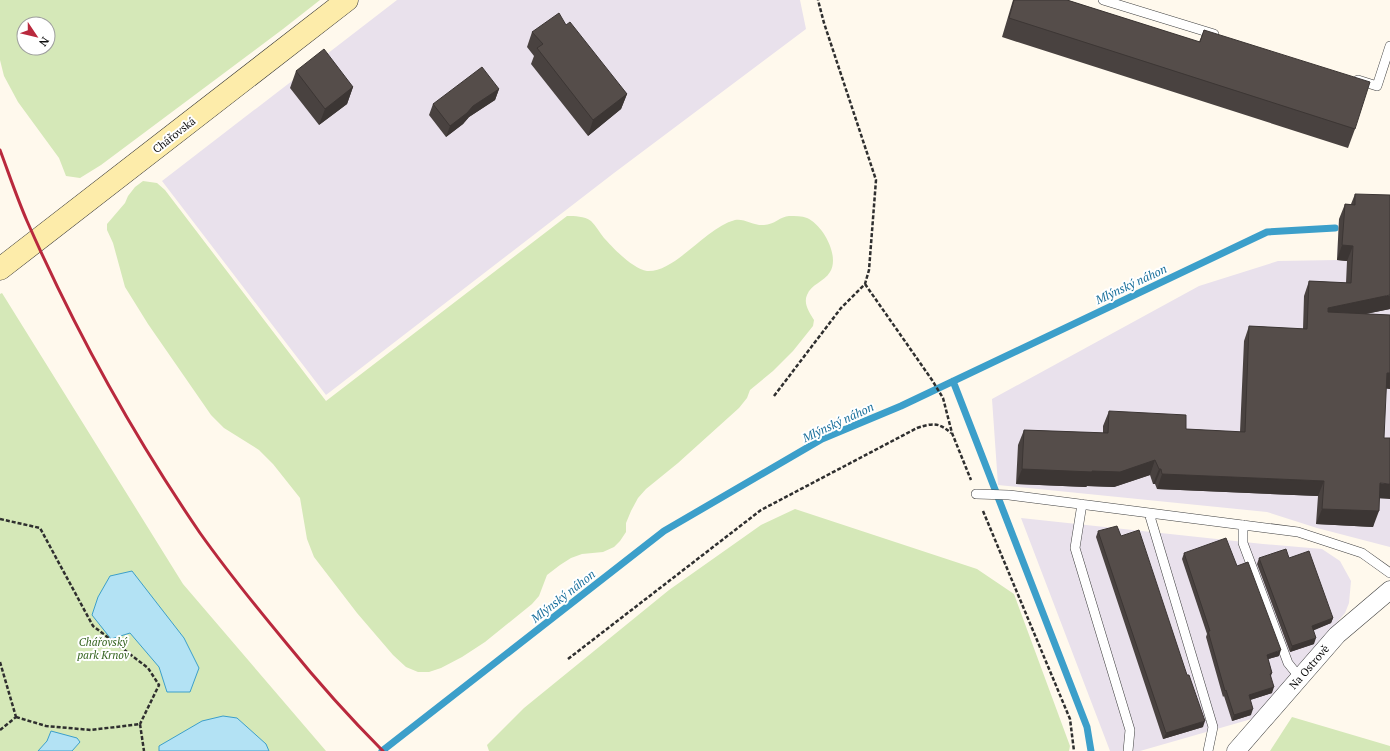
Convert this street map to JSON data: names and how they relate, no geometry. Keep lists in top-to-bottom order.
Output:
{
  "streets": {
    "street": ["Chářovská", "Na Ostrově"]
  },
  "water": ["Mlýnský náhon"],
  "parks": ["Chářovský park Krnov"],
  "north": "bottom right"
}
